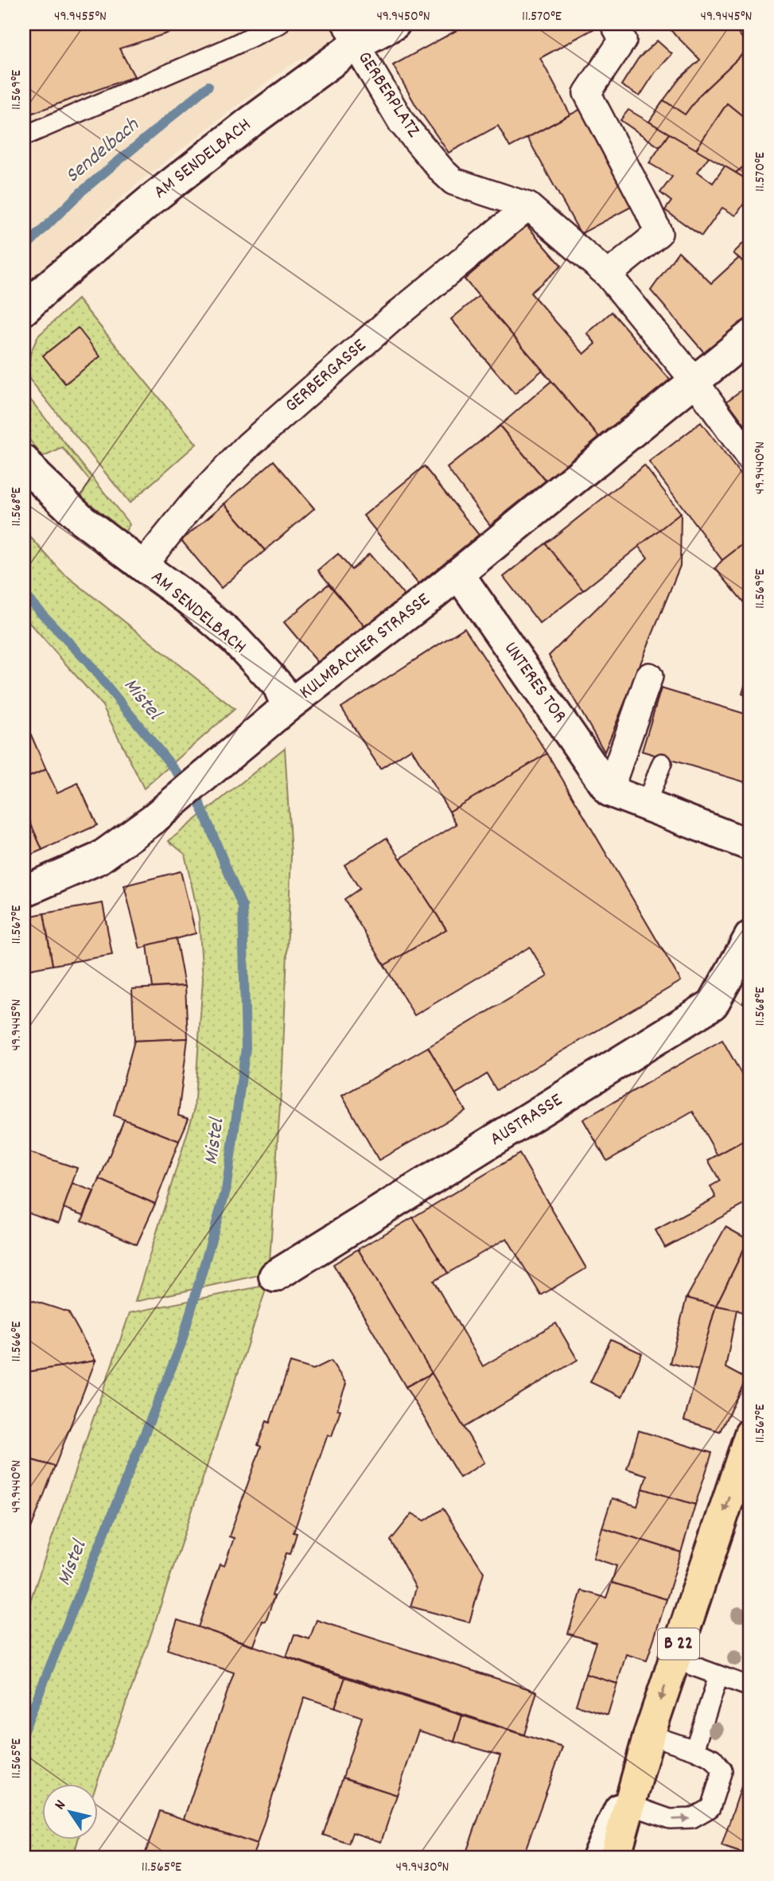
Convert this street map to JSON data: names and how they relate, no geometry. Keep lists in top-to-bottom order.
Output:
{
  "streets": {
    "main road": ["B 22"],
    "street": [
      "GERBERPLATZ",
      "AM SENDELBACH",
      "GERBERGASSE",
      "KULMBACHER STRASSE",
      "UNTERES TOR",
      "AUSTRASSE"
    ]
  },
  "crossings": [
    ["GERBERPLATZ", "AM SENDELBACH"],
    ["GERBERPLATZ", "GERBERGASSE"],
    ["GERBERPLATZ", "KULMBACHER STRASSE"],
    ["AM SENDELBACH", "GERBERGASSE"],
    ["AM SENDELBACH", "KULMBACHER STRASSE"],
    ["KULMBACHER STRASSE", "UNTERES TOR"]
  ],
  "water": ["Sendelbach", "Mistel"],
  "north": "top left",
  "coordinates": [
    "49.9455°N",
    "49.9450°N",
    "11.570°E",
    "49.9445°N",
    "11.569°E",
    "49.9440°N",
    "11.568°E",
    "11.567°E",
    "11.566°E",
    "11.565°E",
    "49.9430°N"
  ]
}
